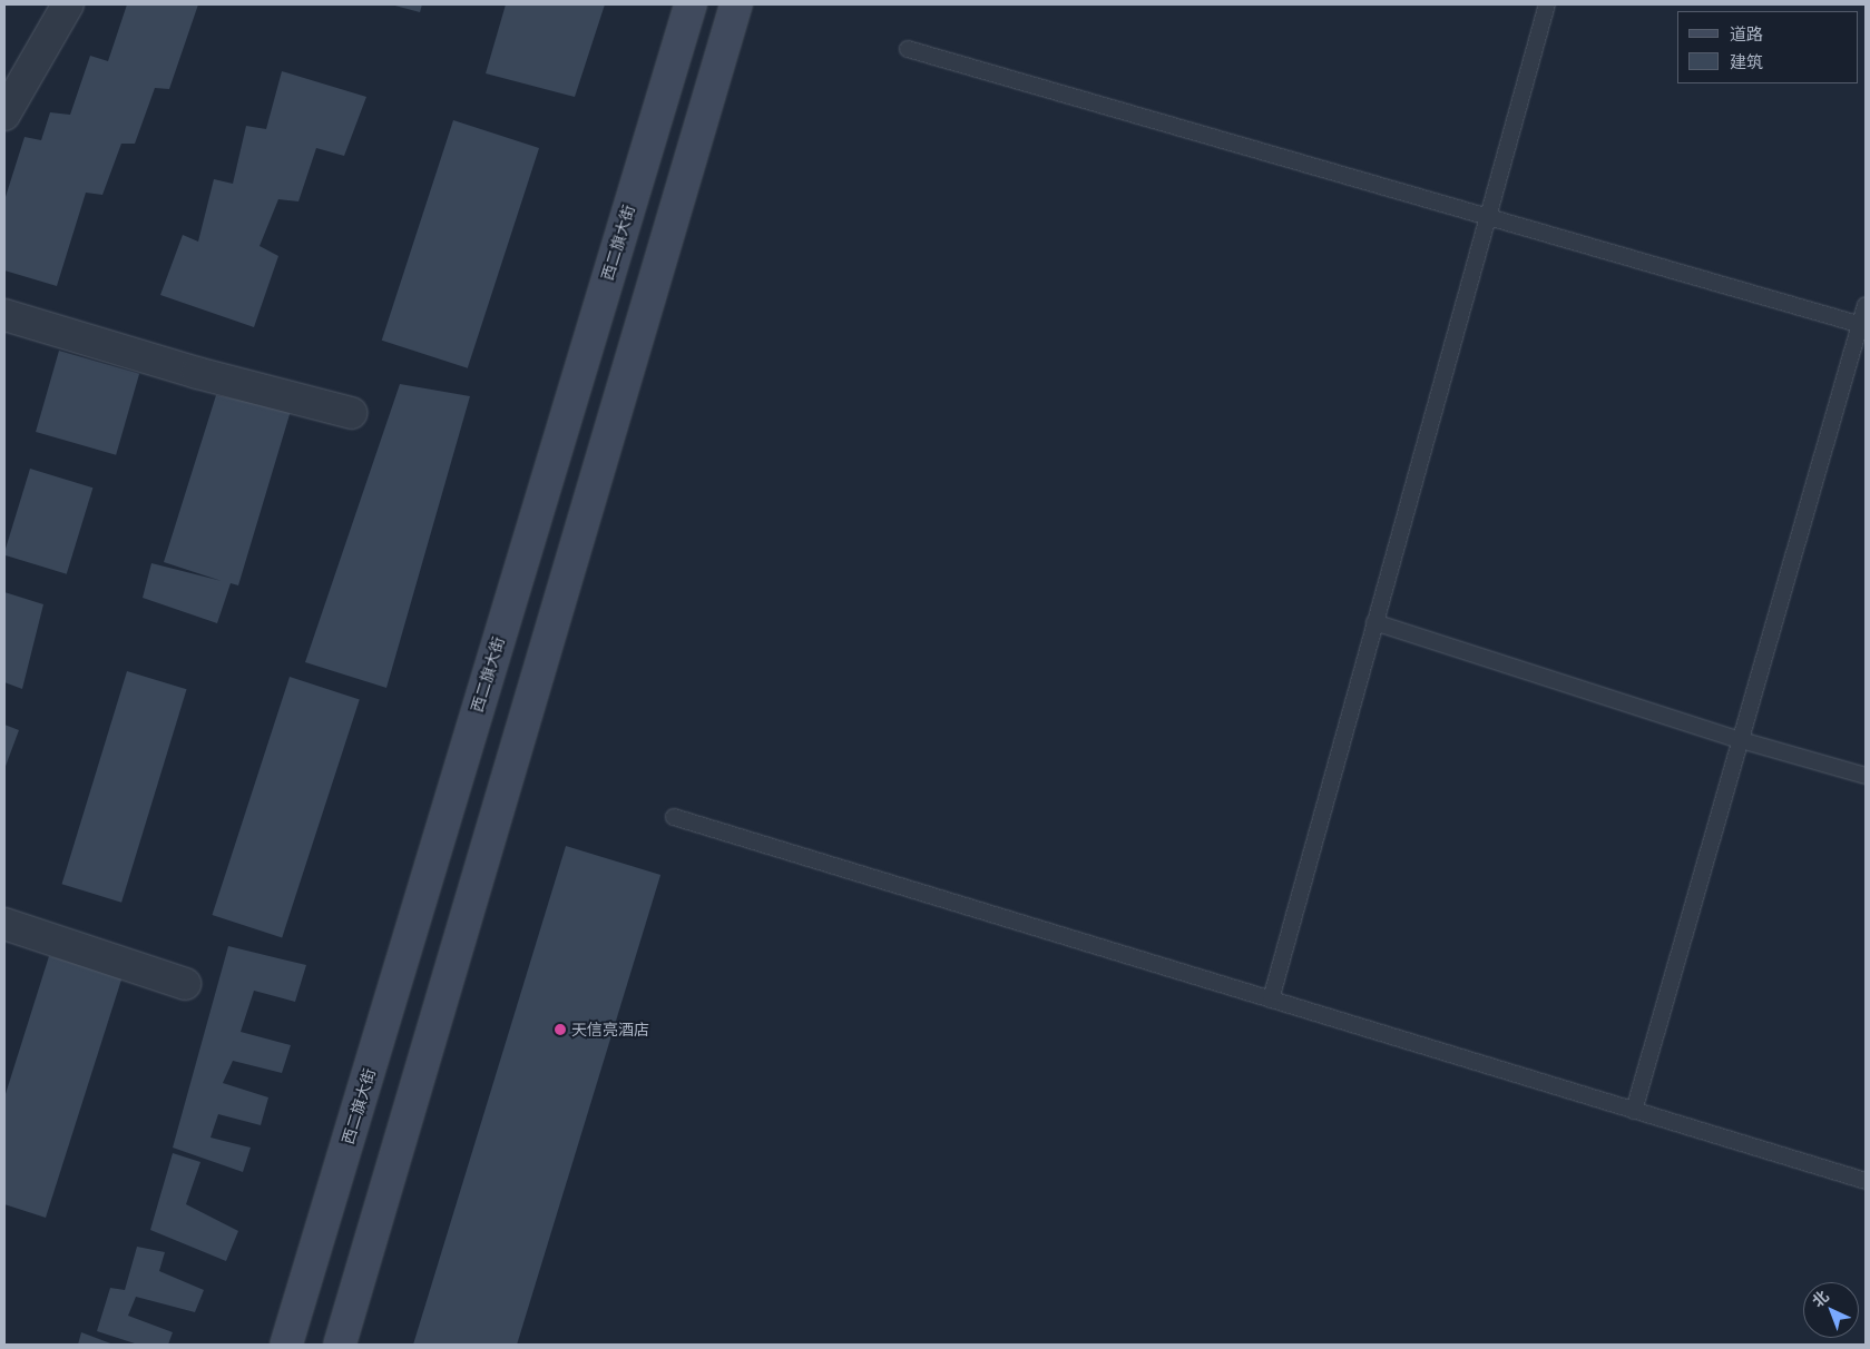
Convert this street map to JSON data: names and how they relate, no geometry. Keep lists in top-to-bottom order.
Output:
{
  "streets": {
    "main road": ["西二旗大街"]
  },
  "places": ["天信亮酒店"],
  "legend": ["道路", "建筑"],
  "north": "top left"
}
